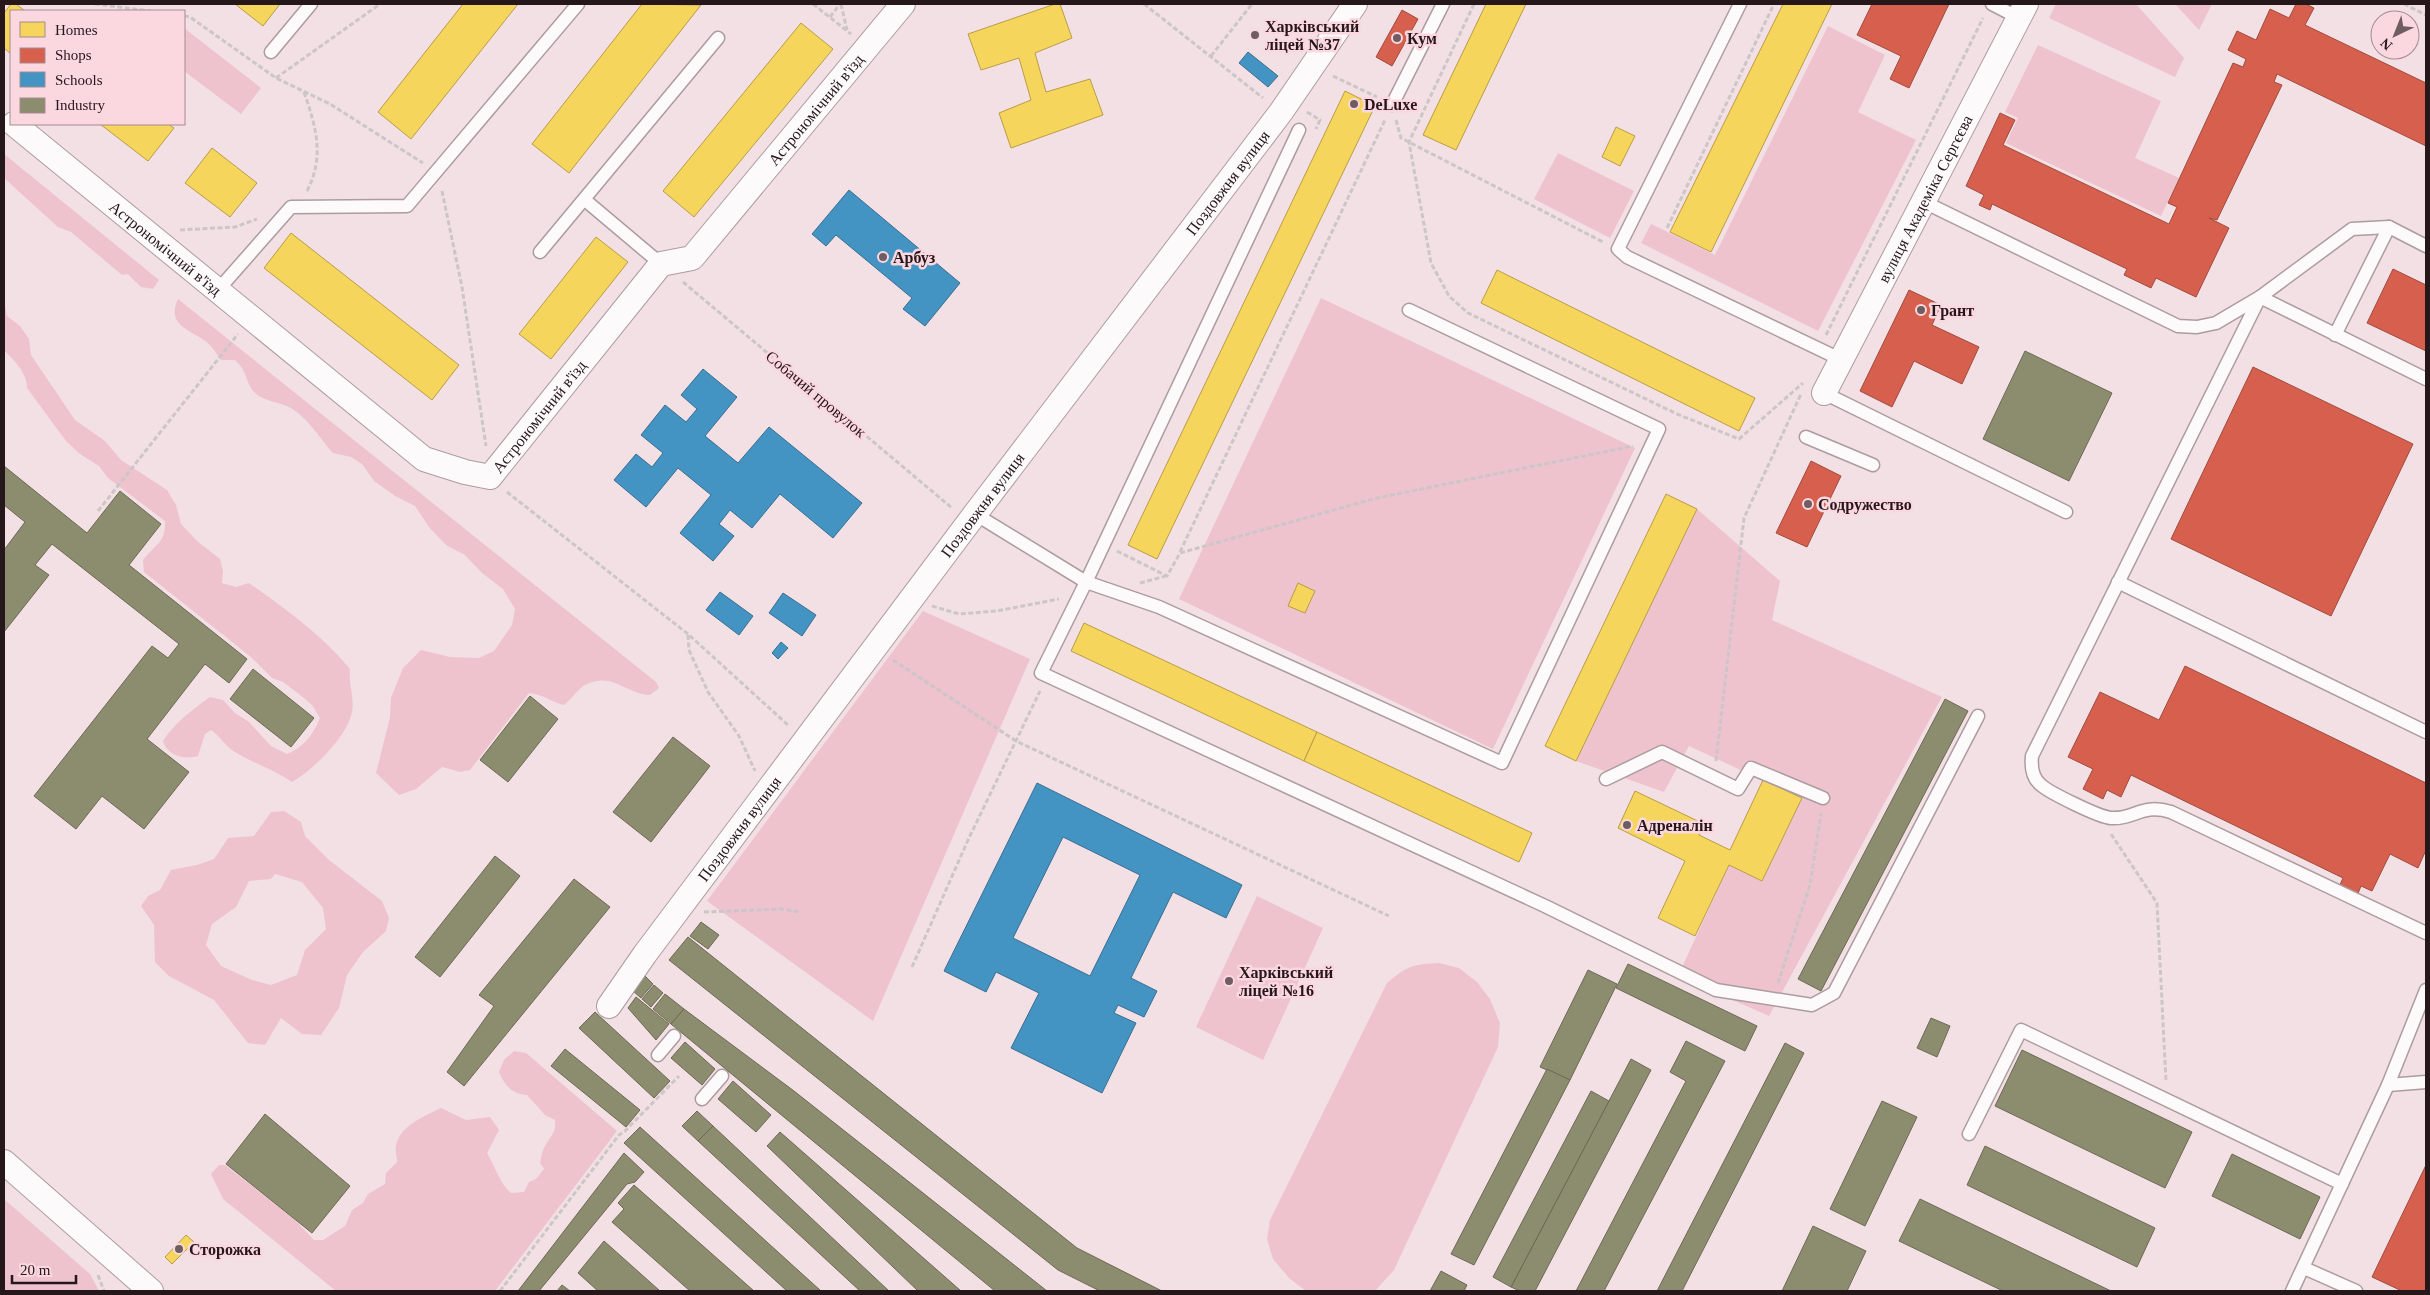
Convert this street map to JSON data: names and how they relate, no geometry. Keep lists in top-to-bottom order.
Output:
{
  "streets": {
    "street": ["Астрономічний в'їзд", "Поздовжня вулиця", "вулиця Академіка Сергєєва"],
    "path": ["Собачий провулок"]
  },
  "crossings": [
    ["Астрономічний в'їзд", "Собачий провулок"],
    ["Поздовжня вулиця", "Собачий провулок"]
  ],
  "places": [
    "Харківський ліцей №37",
    "Кум",
    "DeLuxe",
    "Арбуз",
    "Грант",
    "Содружество",
    "Адреналін",
    "Харківський ліцей №16",
    "Сторожка"
  ],
  "legend": [
    "Homes",
    "Shops",
    "Schools",
    "Industry"
  ],
  "scale_bar": "20 m",
  "north": "bottom left"
}
